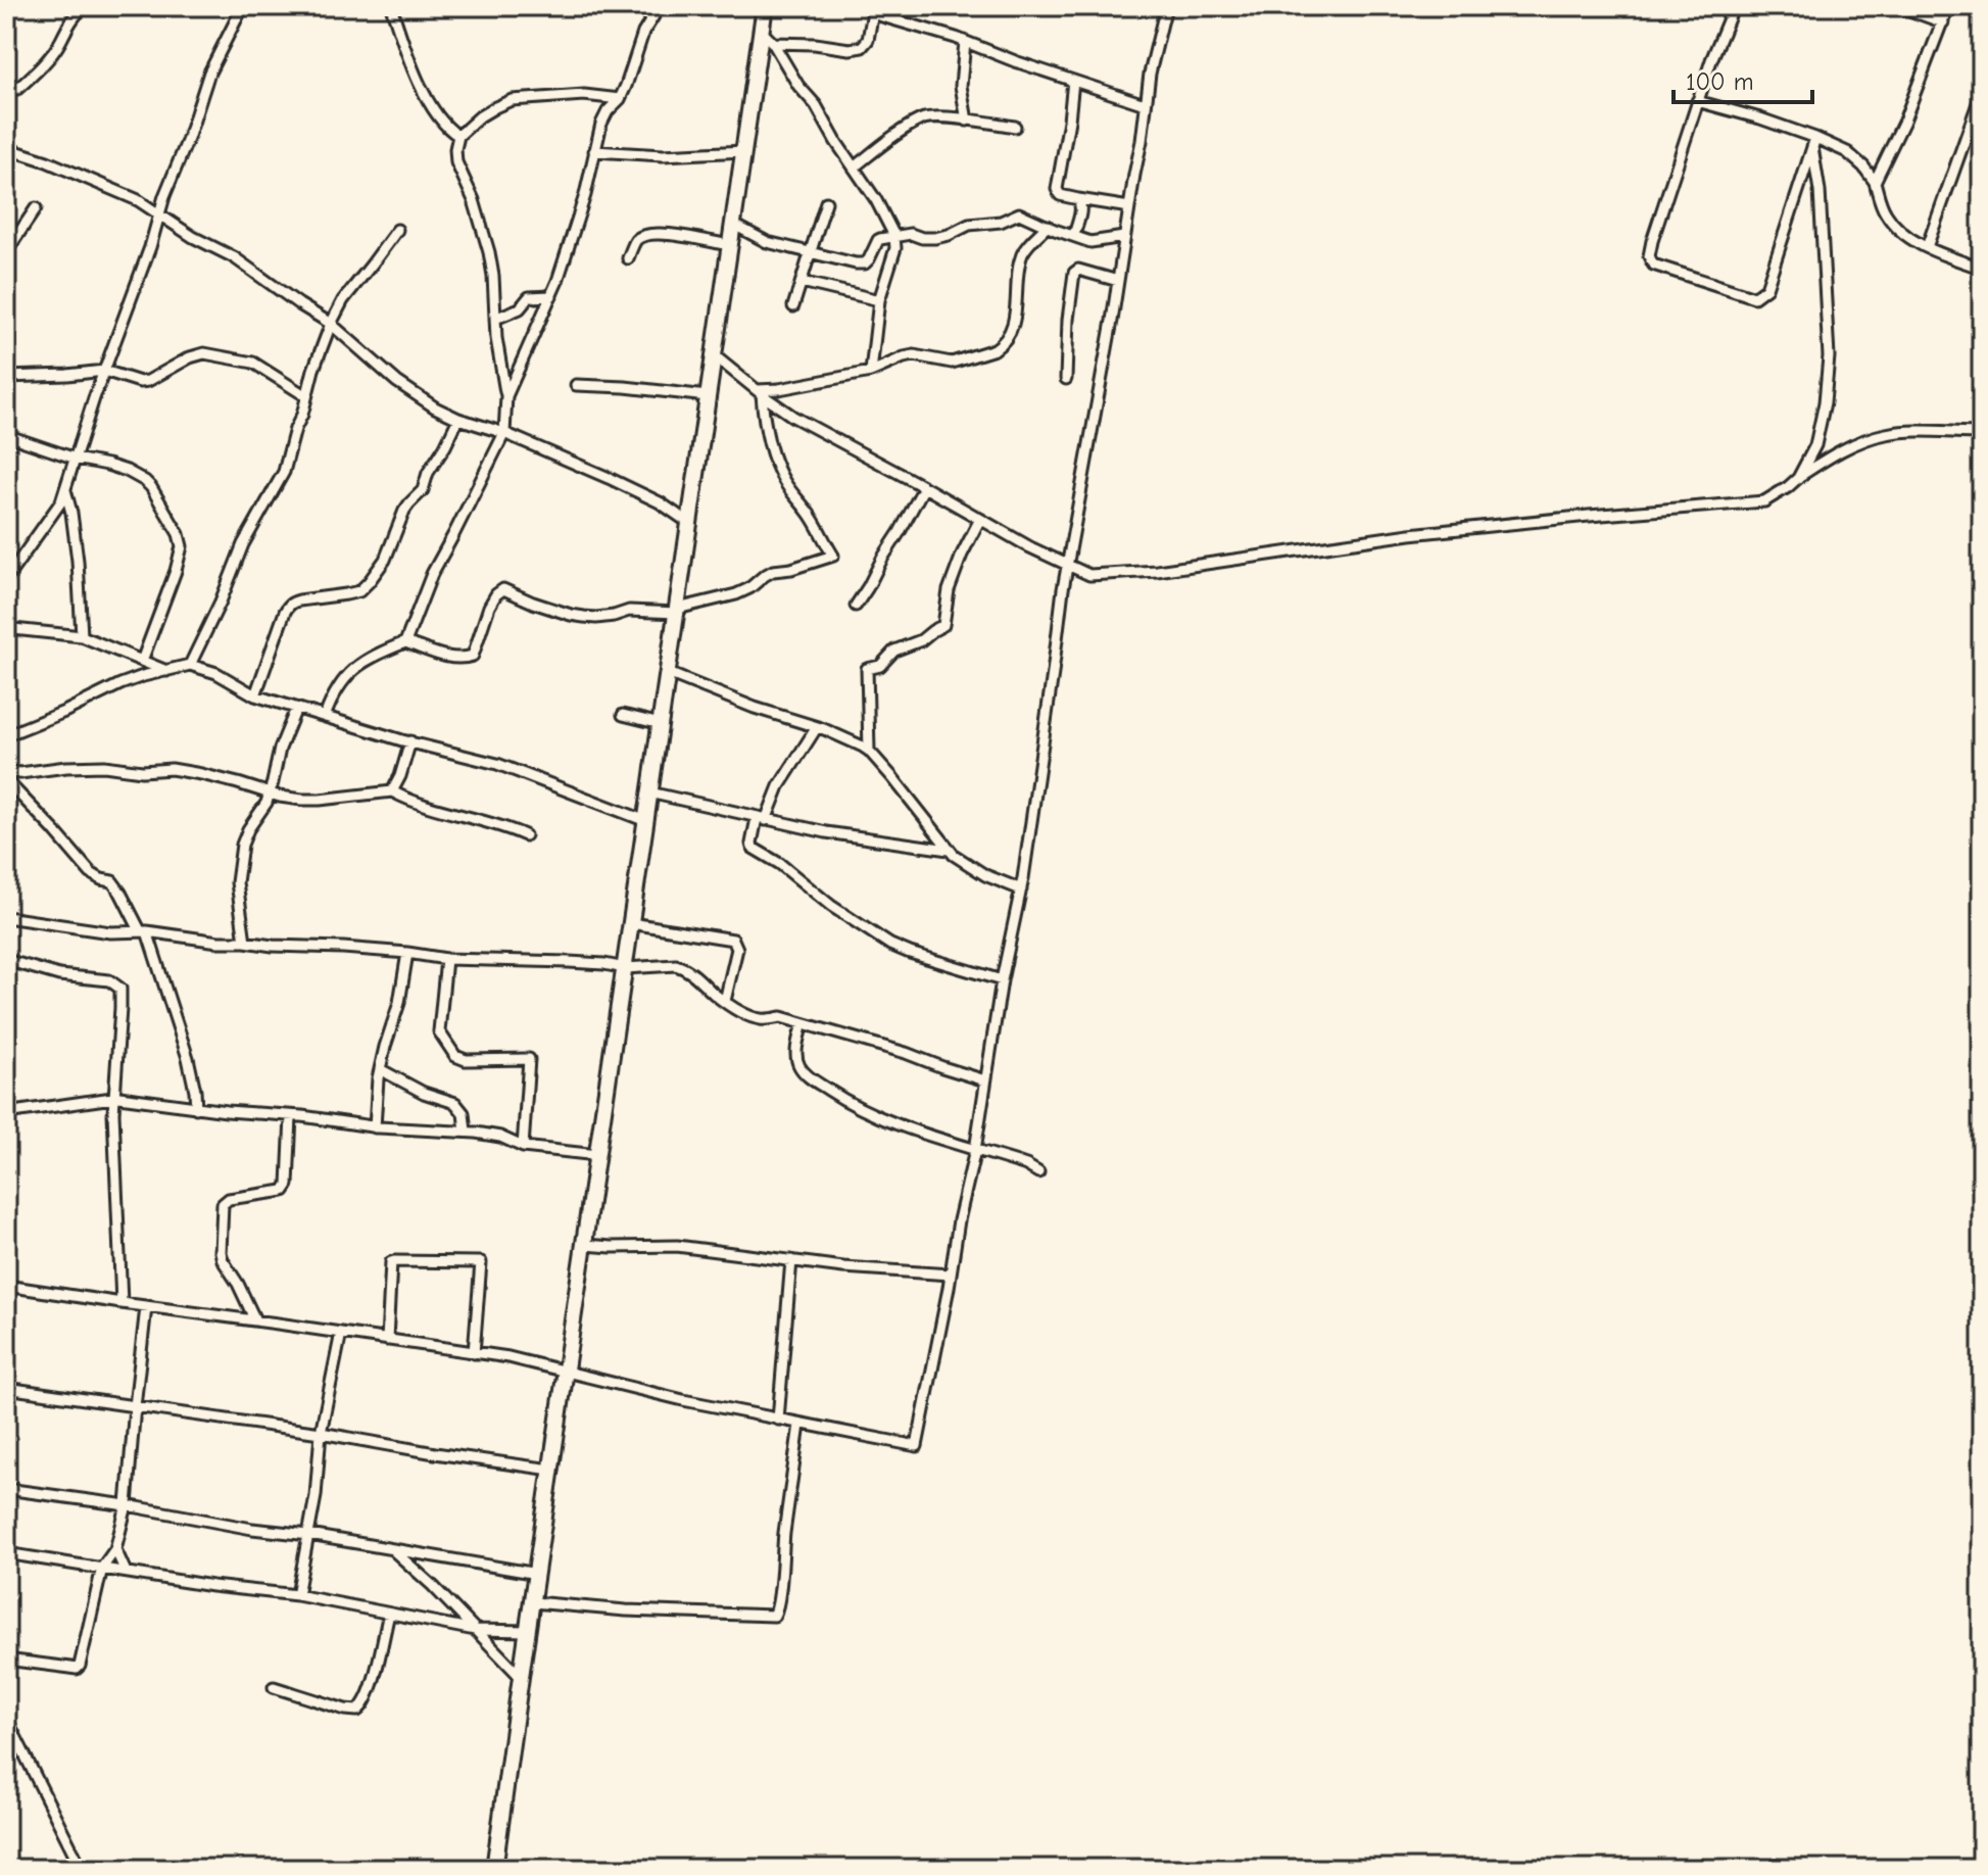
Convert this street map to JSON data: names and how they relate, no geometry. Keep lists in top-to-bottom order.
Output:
{
  "scale_bar": "100 m"
}
